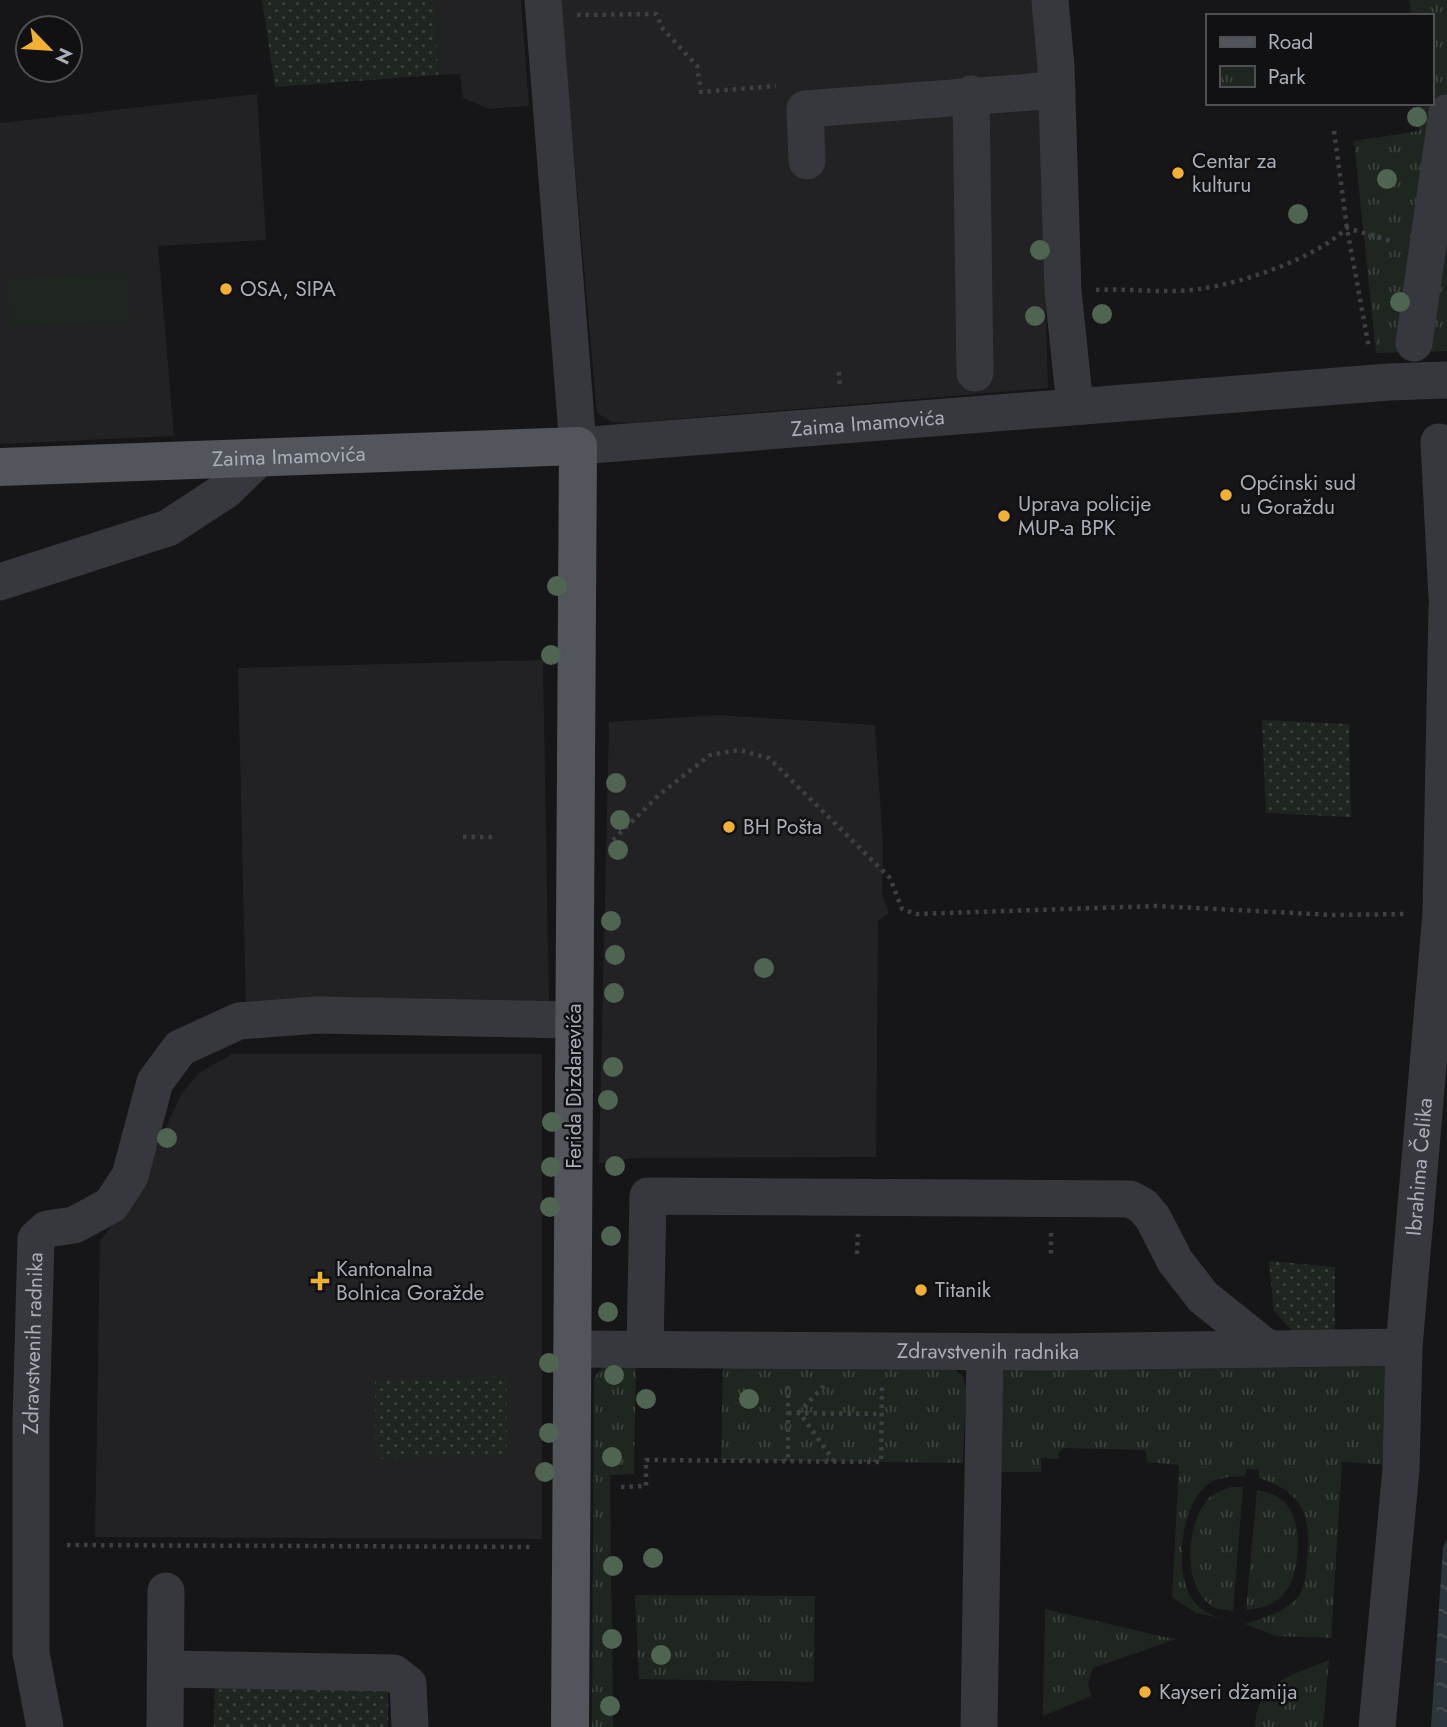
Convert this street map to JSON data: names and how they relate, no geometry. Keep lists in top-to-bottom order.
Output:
{
  "streets": {
    "main road": ["Zaima Imamovića", "Ferida Dizdarevića"],
    "street": ["Ibrahima Čelika", "Zdravstvenih radnika"]
  },
  "crossings": [
    ["Zaima Imamovića", "Ferida Dizdarevića"],
    ["Ferida Dizdarevića", "Zdravstvenih radnika"],
    ["Ibrahima Čelika", "Zdravstvenih radnika"]
  ],
  "places": {
    "other": [
      "Centar za kulturu",
      "OSA, SIPA",
      "Općinski sud u Goraždu",
      "Uprava policije MUP-a BPK",
      "BH Pošta",
      "Titanik",
      "Kayseri džamija"
    ],
    "health": ["Kantonalna Bolnica Goražde"]
  },
  "legend": ["Road", "Park"],
  "north": "bottom right"
}
